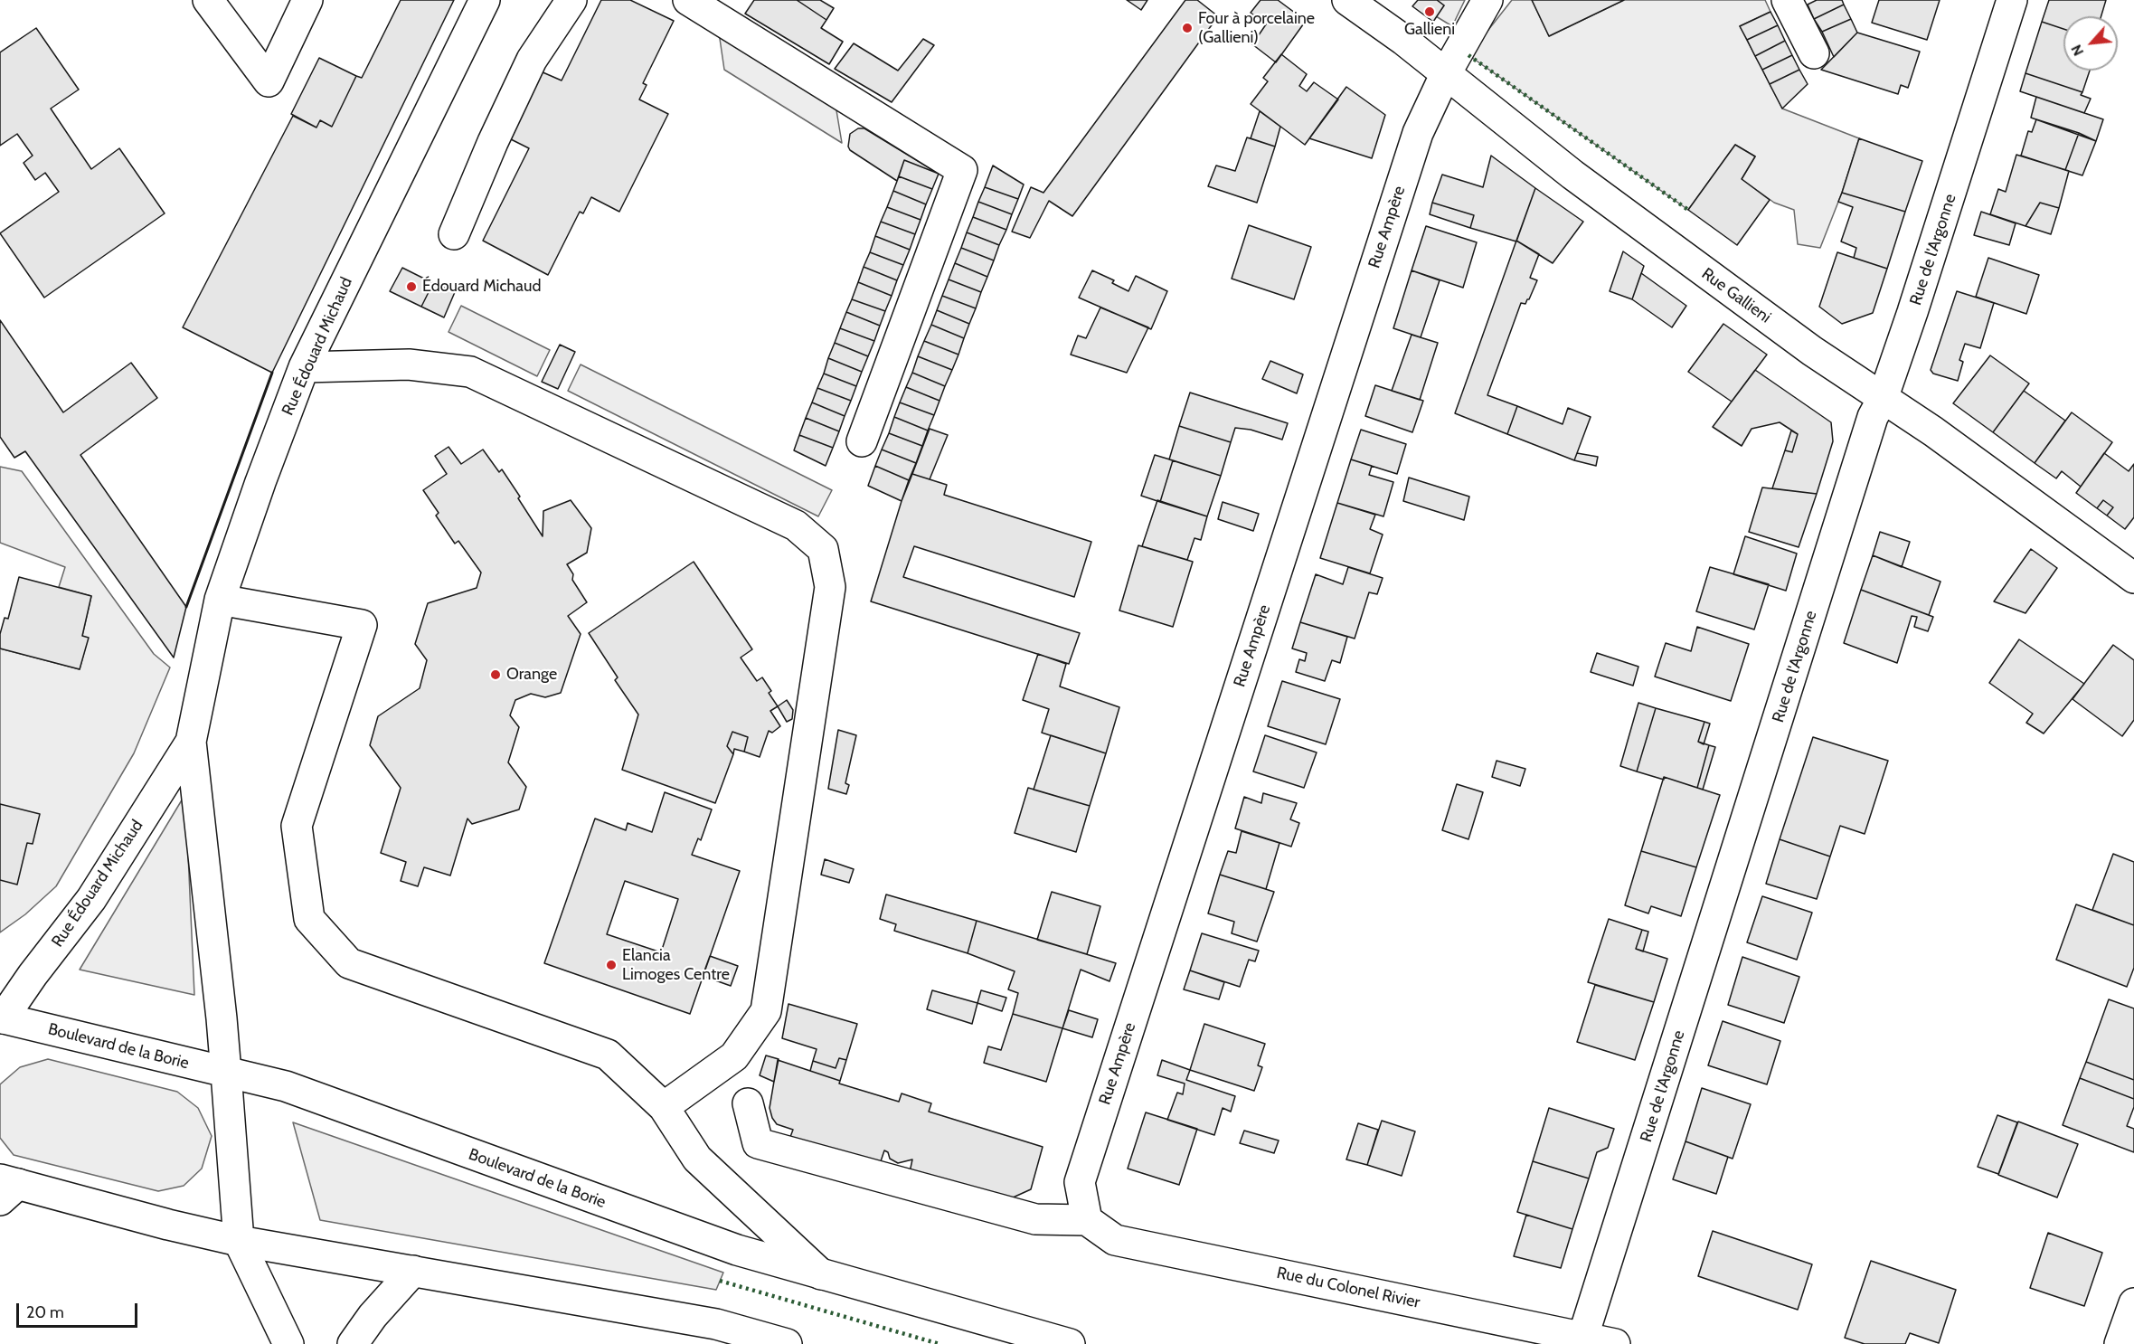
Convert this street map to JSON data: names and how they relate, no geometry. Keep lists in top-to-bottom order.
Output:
{
  "streets": {
    "street": [
      "Rue Ampère",
      "Rue de l'Argonne",
      "Rue Gallieni",
      "Rue Édouard Michaud",
      "Boulevard de la Borie",
      "Rue du Colonel Rivier"
    ]
  },
  "crossings": [
    ["Rue Ampère", "Rue Gallieni"],
    ["Rue Ampère", "Rue du Colonel Rivier"],
    ["Rue de l'Argonne", "Rue Gallieni"],
    ["Rue de l'Argonne", "Rue du Colonel Rivier"],
    ["Rue Édouard Michaud", "Boulevard de la Borie"]
  ],
  "places": [
    "Gallieni",
    "Four à porcelaine (Gallieni)",
    "Édouard Michaud",
    "Orange",
    "Elancia Limoges Centre"
  ],
  "scale_bar": "20 m",
  "north": "bottom left"
}
